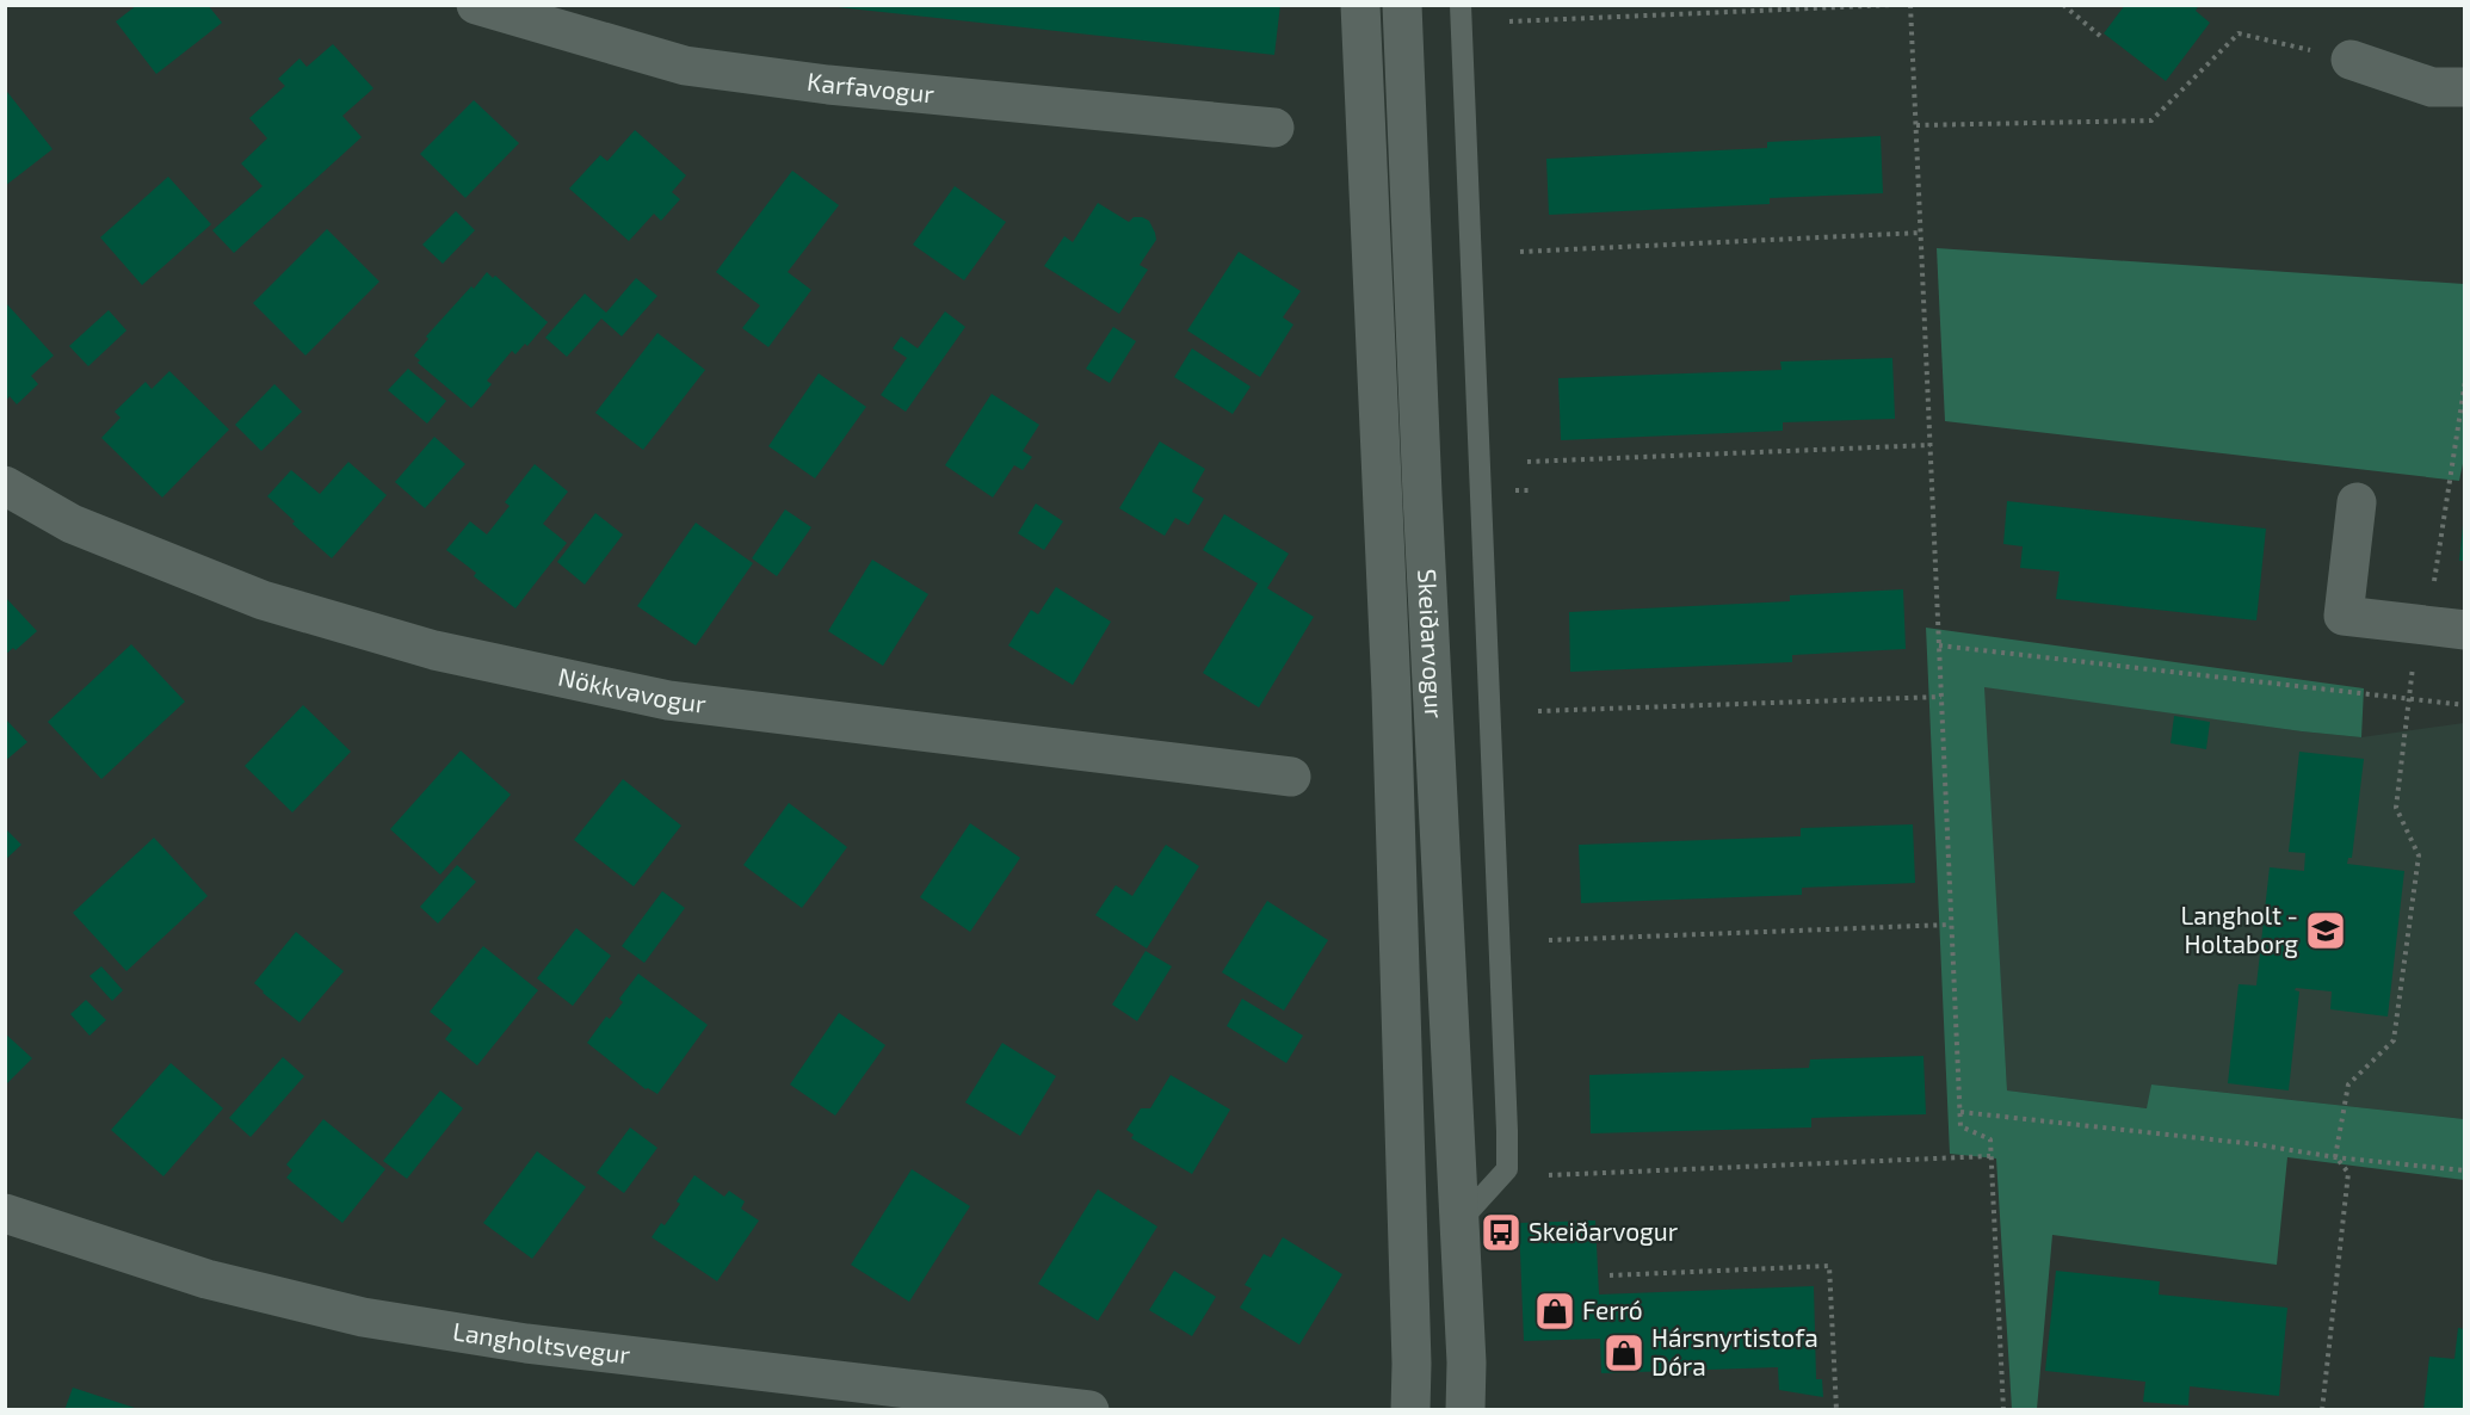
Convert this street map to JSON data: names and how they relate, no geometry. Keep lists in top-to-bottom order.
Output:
{
  "streets": {
    "street": [
      "Karfavogur",
      "Skeiðarvogur",
      "Nökkvavogur",
      "Langholtsvegur"
    ]
  },
  "places": {
    "school or university": ["Langholt - Holtaborg"],
    "bus stop": ["Skeiðarvogur"],
    "shop": ["Ferró", "Hársnyrtistofa Dóra"]
  }
}
